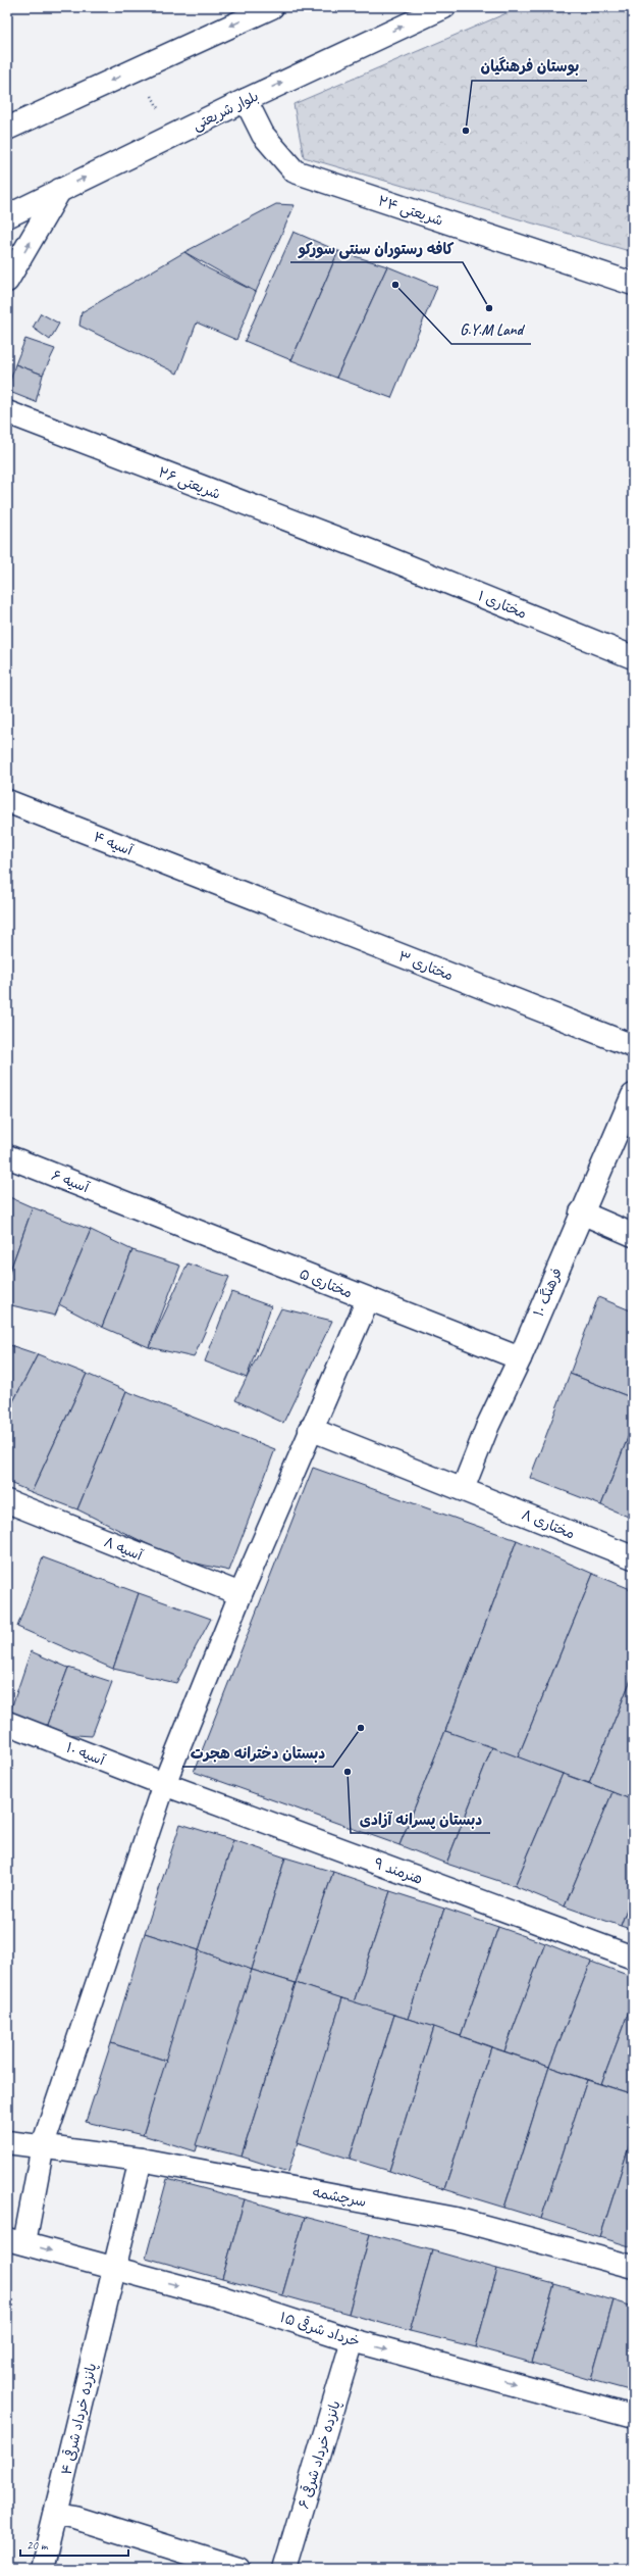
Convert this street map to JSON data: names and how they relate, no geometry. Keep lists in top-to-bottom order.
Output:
{
  "streets": {
    "street": [
      "بلوار شریعتی",
      "شریعتی ۲۴",
      "شریعتی ۲۶",
      "مختاری ۱",
      "آسیه ۴",
      "مختاری ۳",
      "آسیه ۶",
      "مختاری ۵",
      "فرهنگ ۱۰",
      "مختاری ۸",
      "آسیه ۸",
      "آسیه ۱۰",
      "هنرمند ۹",
      "سرچشمه",
      "۱۵ خرداد شرقی",
      "پانزده خرداد شرقی ۴",
      "پانزده خرداد شرقی ۶"
    ]
  },
  "crossings": [
    ["بلوار شریعتی", "شریعتی ۲۴"],
    ["شریعتی ۲۶", "مختاری ۱"],
    ["آسیه ۴", "مختاری ۳"],
    ["آسیه ۶", "مختاری ۵"],
    ["مختاری ۵", "فرهنگ ۱۰"],
    ["فرهنگ ۱۰", "مختاری ۸"],
    ["آسیه ۱۰", "هنرمند ۹"],
    ["سرچشمه", "پانزده خرداد شرقی ۴"],
    ["۱۵ خرداد شرقی", "پانزده خرداد شرقی ۴"],
    ["۱۵ خرداد شرقی", "پانزده خرداد شرقی ۶"]
  ],
  "one_way": ["۱۵ خرداد شرقی"],
  "places": [
    "بوستان فرهنگیان",
    "G.Y.M Land",
    "کافه رستوران سنتی سورکو",
    "دبستان دخترانه هجرت",
    "دبستان پسرانه آزادی"
  ],
  "scale_bar": "20 m"
}
